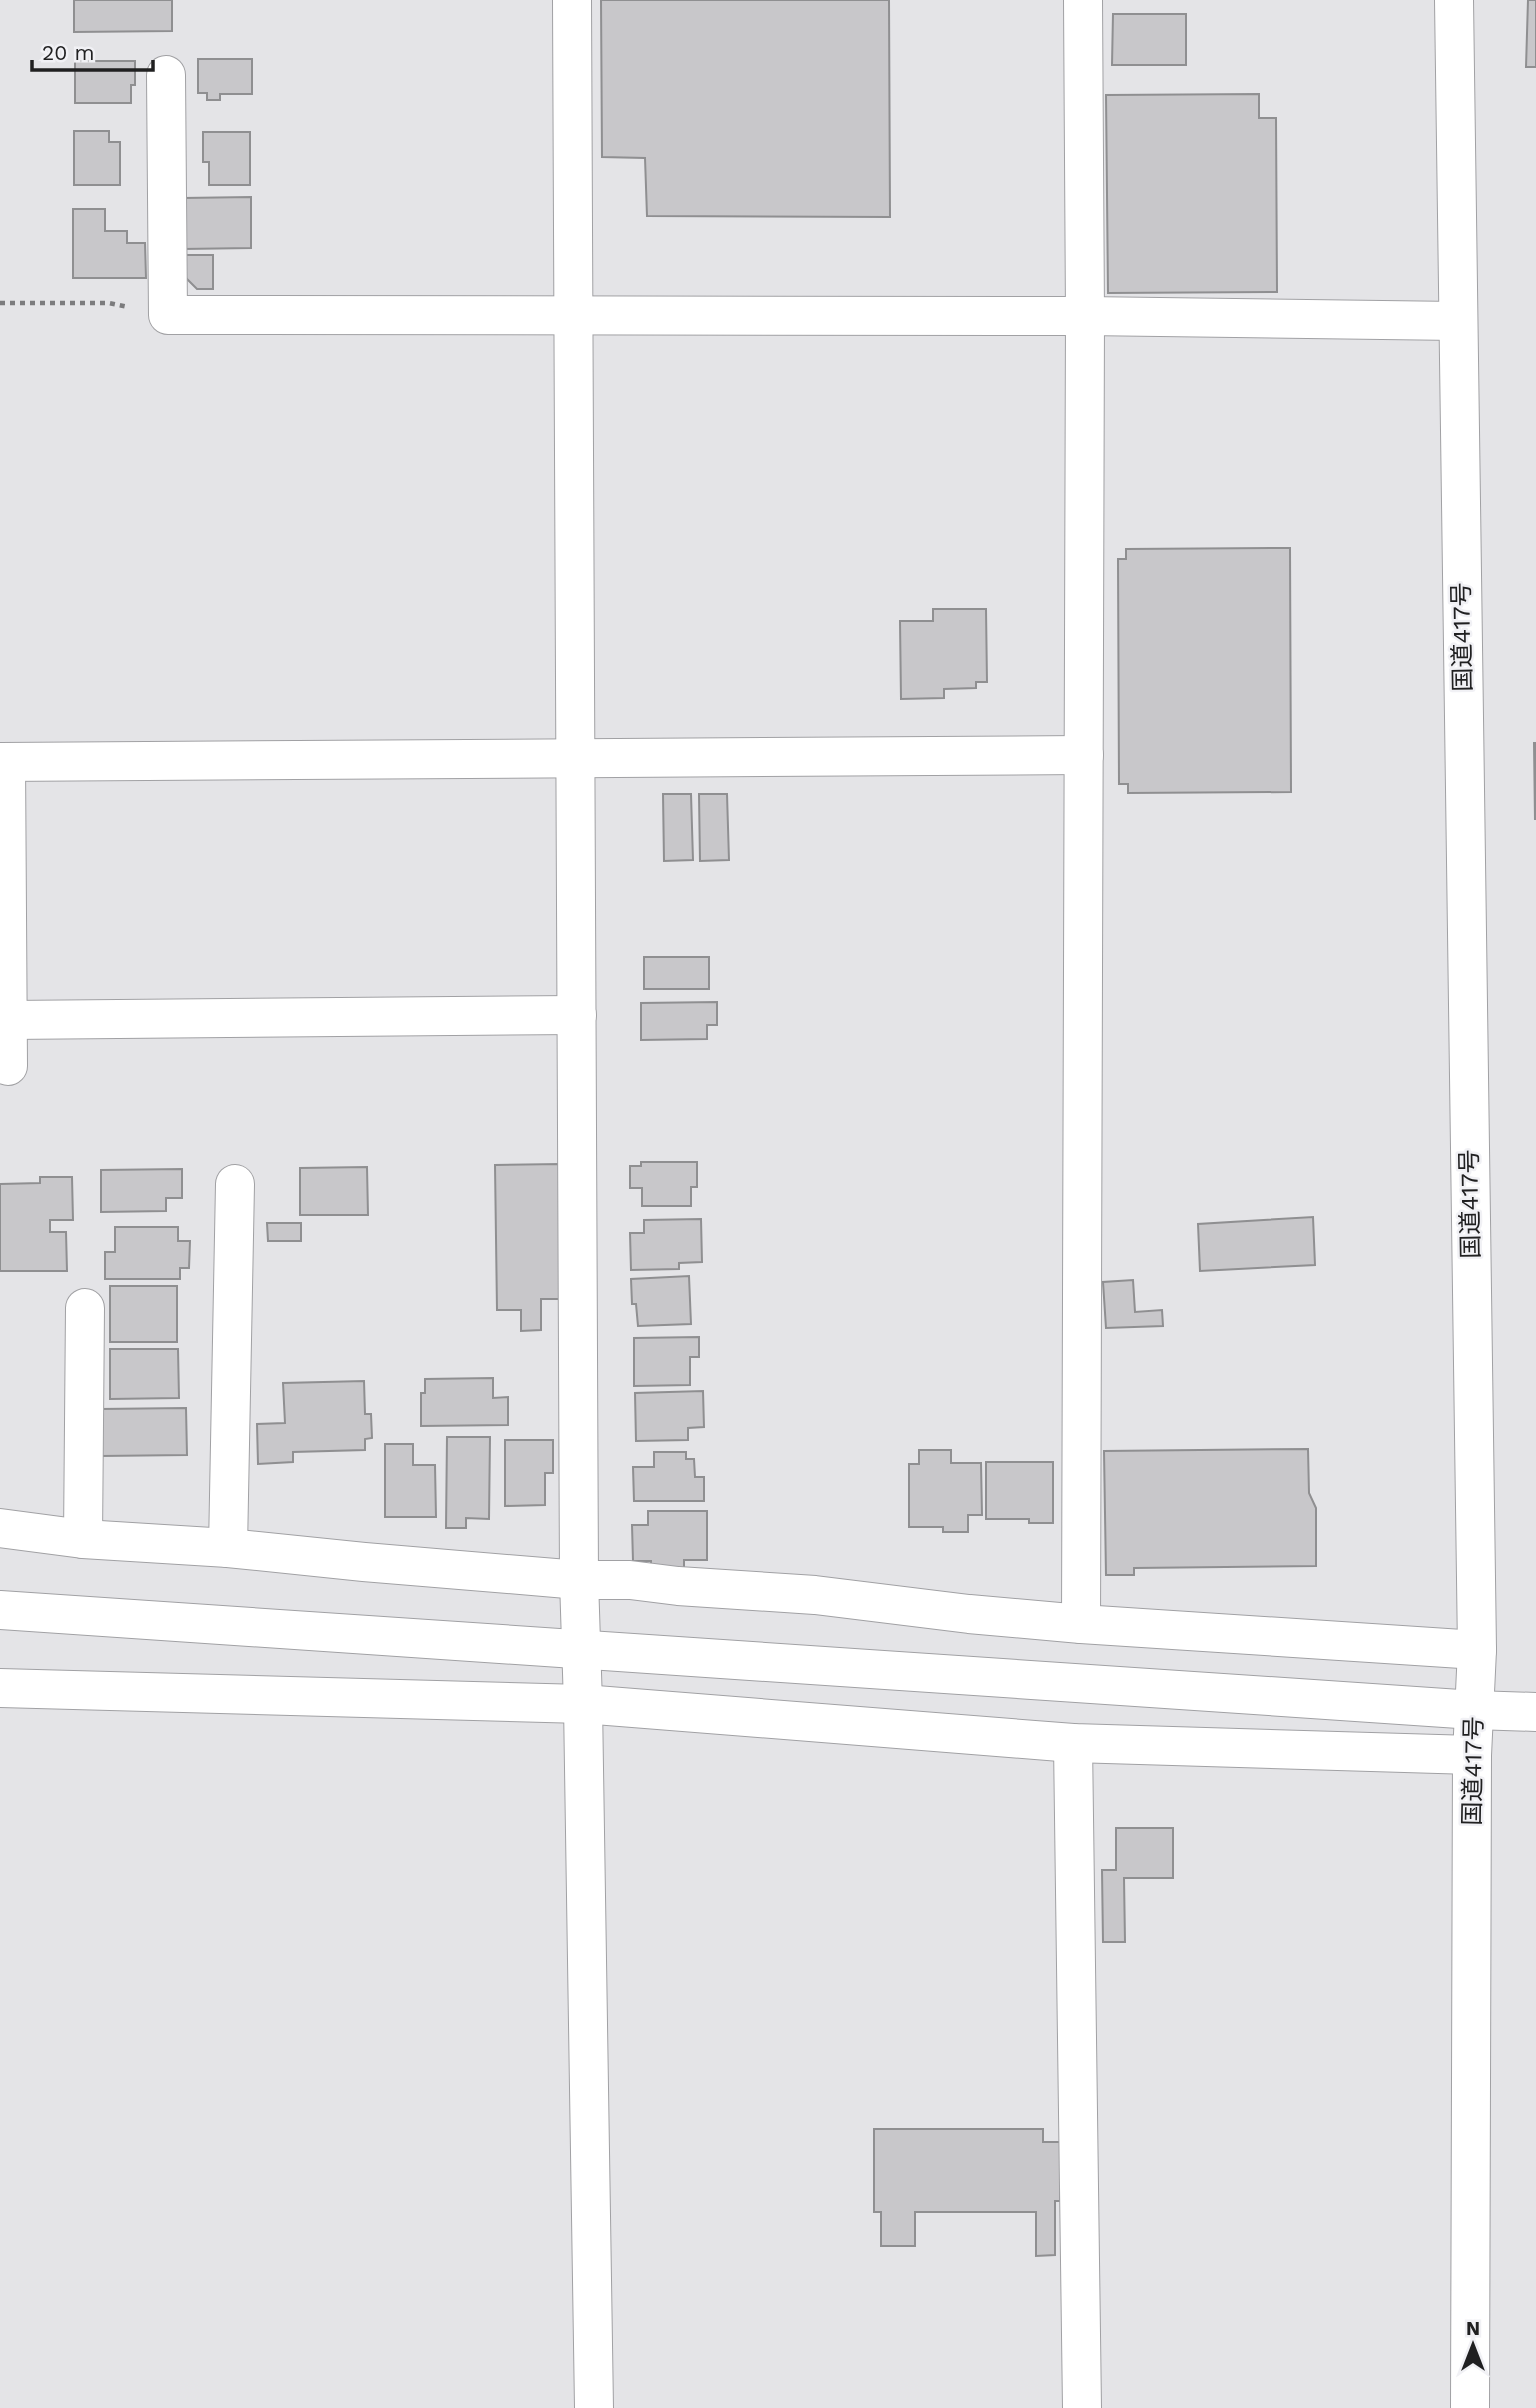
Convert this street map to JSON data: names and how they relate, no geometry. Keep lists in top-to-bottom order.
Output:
{
  "streets": {
    "main road": ["国道417号"]
  },
  "scale_bar": "20 m",
  "north": "top"
}
